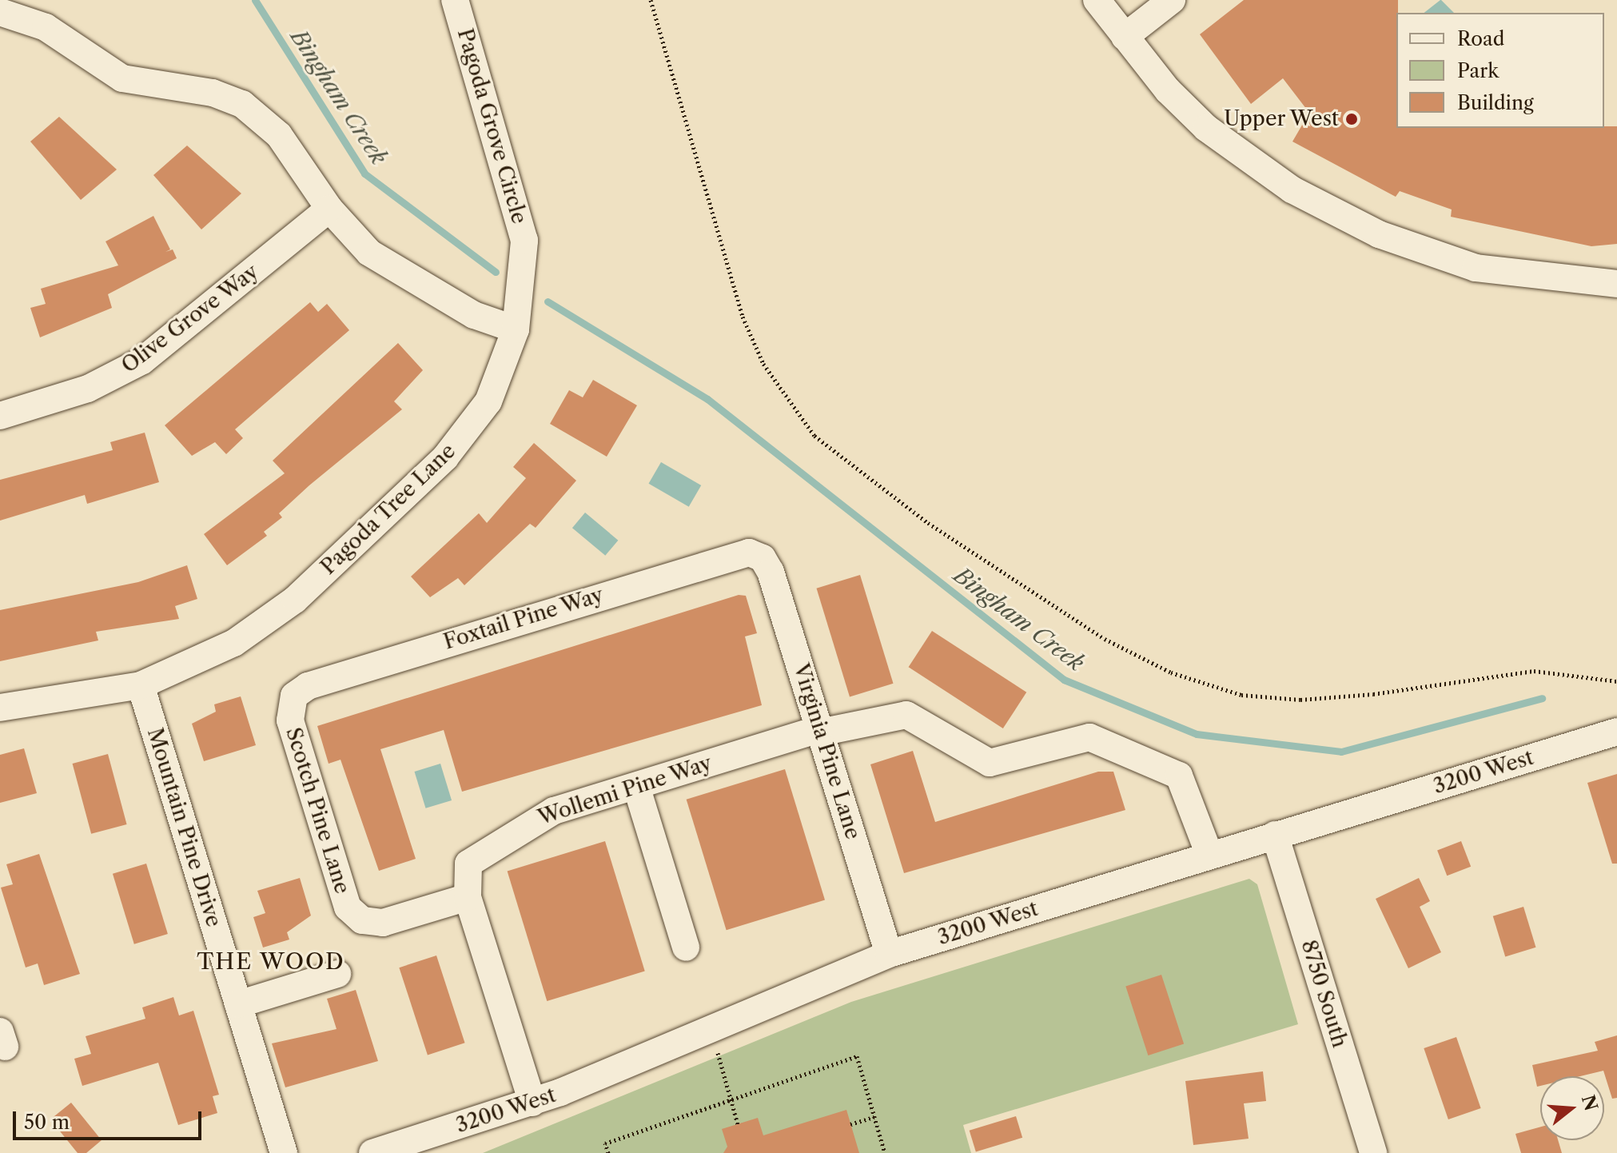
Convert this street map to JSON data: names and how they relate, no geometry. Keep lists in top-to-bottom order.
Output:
{
  "streets": {
    "street": [
      "Pagoda Grove Circle",
      "Olive Grove Way",
      "Pagoda Tree Lane",
      "Foxtail Pine Way",
      "Virginia Pine Lane",
      "3200 West",
      "Wollemi Pine Way",
      "Scotch Pine Lane",
      "Mountain Pine Drive",
      "8750 South"
    ]
  },
  "crossings": [
    ["Pagoda Grove Circle", "Pagoda Tree Lane"],
    ["Pagoda Tree Lane", "Mountain Pine Drive"],
    ["Foxtail Pine Way", "Virginia Pine Lane"],
    ["Foxtail Pine Way", "Scotch Pine Lane"],
    ["Virginia Pine Lane", "3200 West"],
    ["Virginia Pine Lane", "Wollemi Pine Way"],
    ["3200 West", "Wollemi Pine Way"],
    ["3200 West", "8750 South"],
    ["Wollemi Pine Way", "Scotch Pine Lane"]
  ],
  "districts": ["THE WOOD"],
  "water": ["Bingham Creek"],
  "places": ["Upper West"],
  "legend": ["Road", "Park", "Building"],
  "scale_bar": "50 m",
  "north": "right"
}
